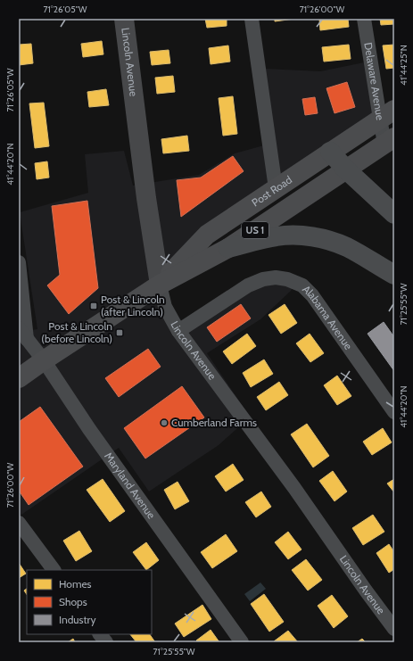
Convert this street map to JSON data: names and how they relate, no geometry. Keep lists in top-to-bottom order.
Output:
{
  "streets": {
    "main road": ["Post Road", "US 1"],
    "street": [
      "Lincoln Avenue",
      "Delaware Avenue",
      "Alabama Avenue",
      "Maryland Avenue"
    ]
  },
  "crossings": [
    ["Lincoln Avenue", "Post Road"],
    ["Lincoln Avenue", "Alabama Avenue"],
    ["Delaware Avenue", "Post Road"],
    ["Post Road", "Maryland Avenue"]
  ],
  "places": {
    "transit": ["Post & Lincoln (after Lincoln)", "Post & Lincoln (before Lincoln)"],
    "other": ["Cumberland Farms"]
  },
  "legend": ["Homes", "Shops", "Industry"],
  "coordinates": [
    "71°26'05\"W",
    "71°26'00\"W",
    "41°44'25\"N",
    "41°44'20\"N",
    "71°25'55\"W"
  ]
}
